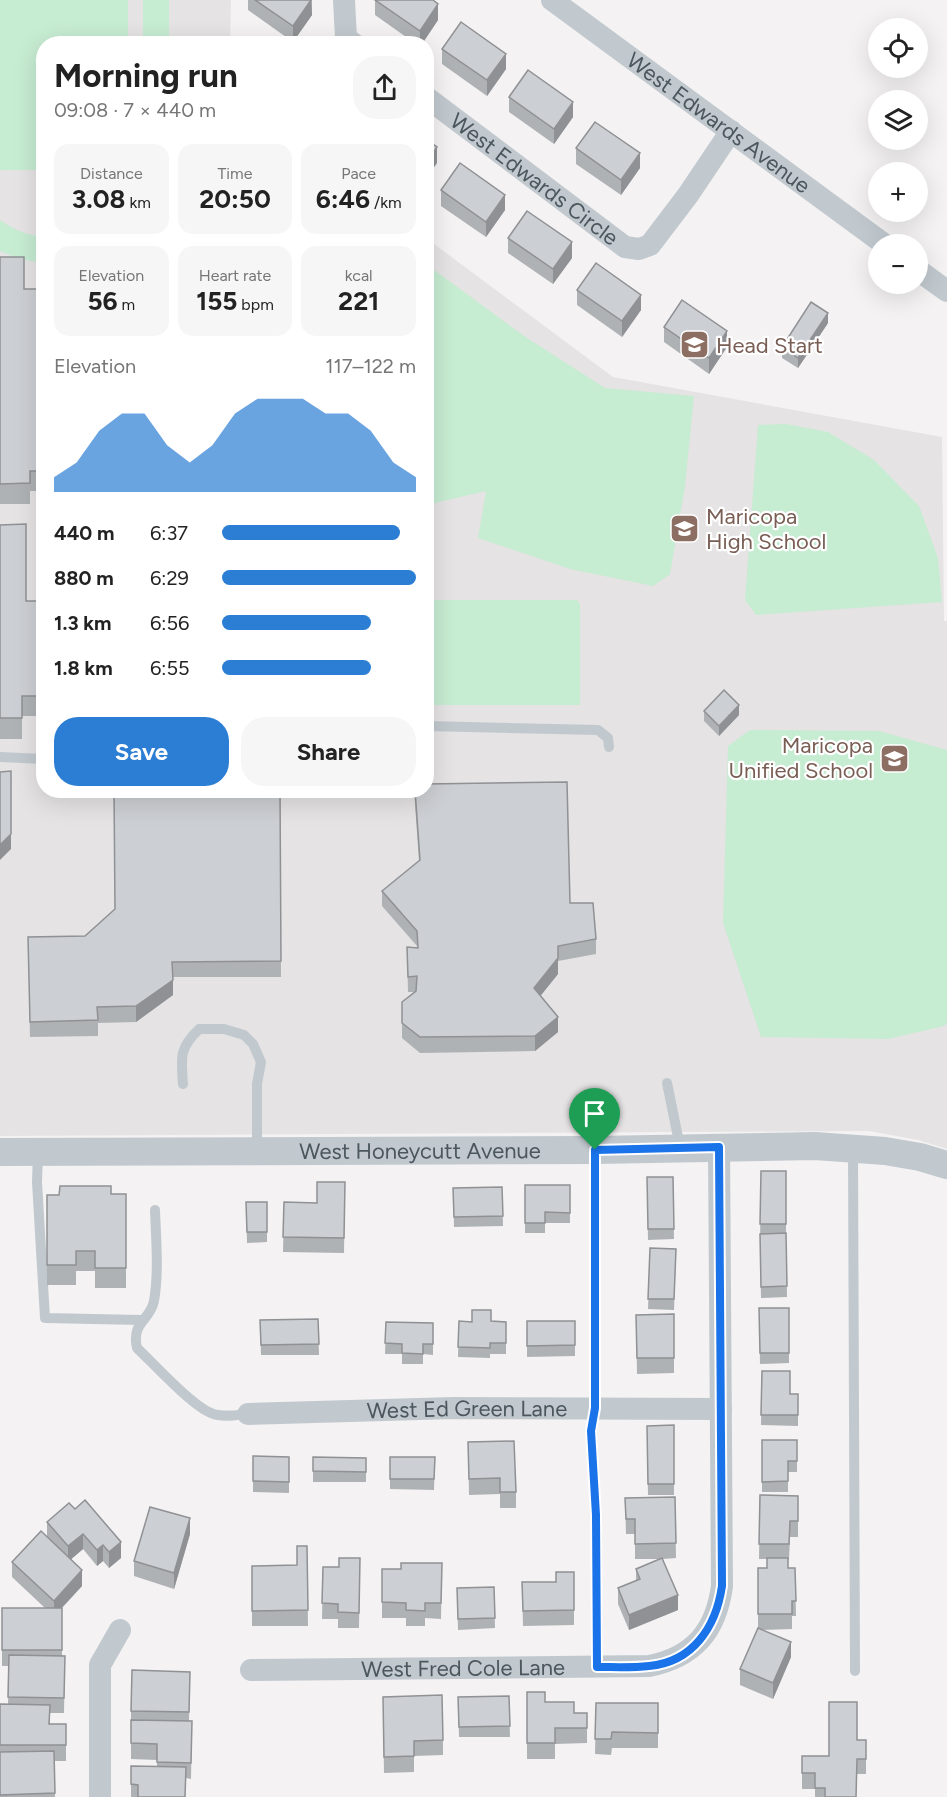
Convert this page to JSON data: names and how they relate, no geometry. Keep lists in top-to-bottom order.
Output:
{
  "streets": {
    "street": [
      "West Edwards Avenue",
      "West Edwards Circle",
      "West Honeycutt Avenue",
      "West Ed Green Lane",
      "West Fred Cole Lane"
    ]
  },
  "crossings": [
    ["West Edwards Avenue", "West Edwards Circle"],
    ["West Ed Green Lane", "West Fred Cole Lane"]
  ],
  "places": {
    "school or university": ["Head Start", "Maricopa High School", "Maricopa Unified School"]
  },
  "page": {
    "map_buttons": ["+", "−"],
    "heading": ["Morning run", "09:08 · 7 × 440 m"],
    "stats": [
      ["Distance", "3.08 km"],
      ["Time", "20:50"],
      ["Pace", "6:46 /km"],
      ["Elevation", "56 m"],
      ["Heart rate", "155 bpm"],
      ["kcal", "221"]
    ],
    "chart": ["Elevation", "117–122 m"],
    "list": [
      {
        "name": "440 m",
        "note": "6:37"
      },
      {
        "name": "880 m",
        "note": "6:29"
      },
      {
        "name": "1.3 km",
        "note": "6:56"
      },
      {
        "name": "1.8 km",
        "note": "6:55"
      }
    ],
    "buttons": ["Save", "Share"]
  }
}
